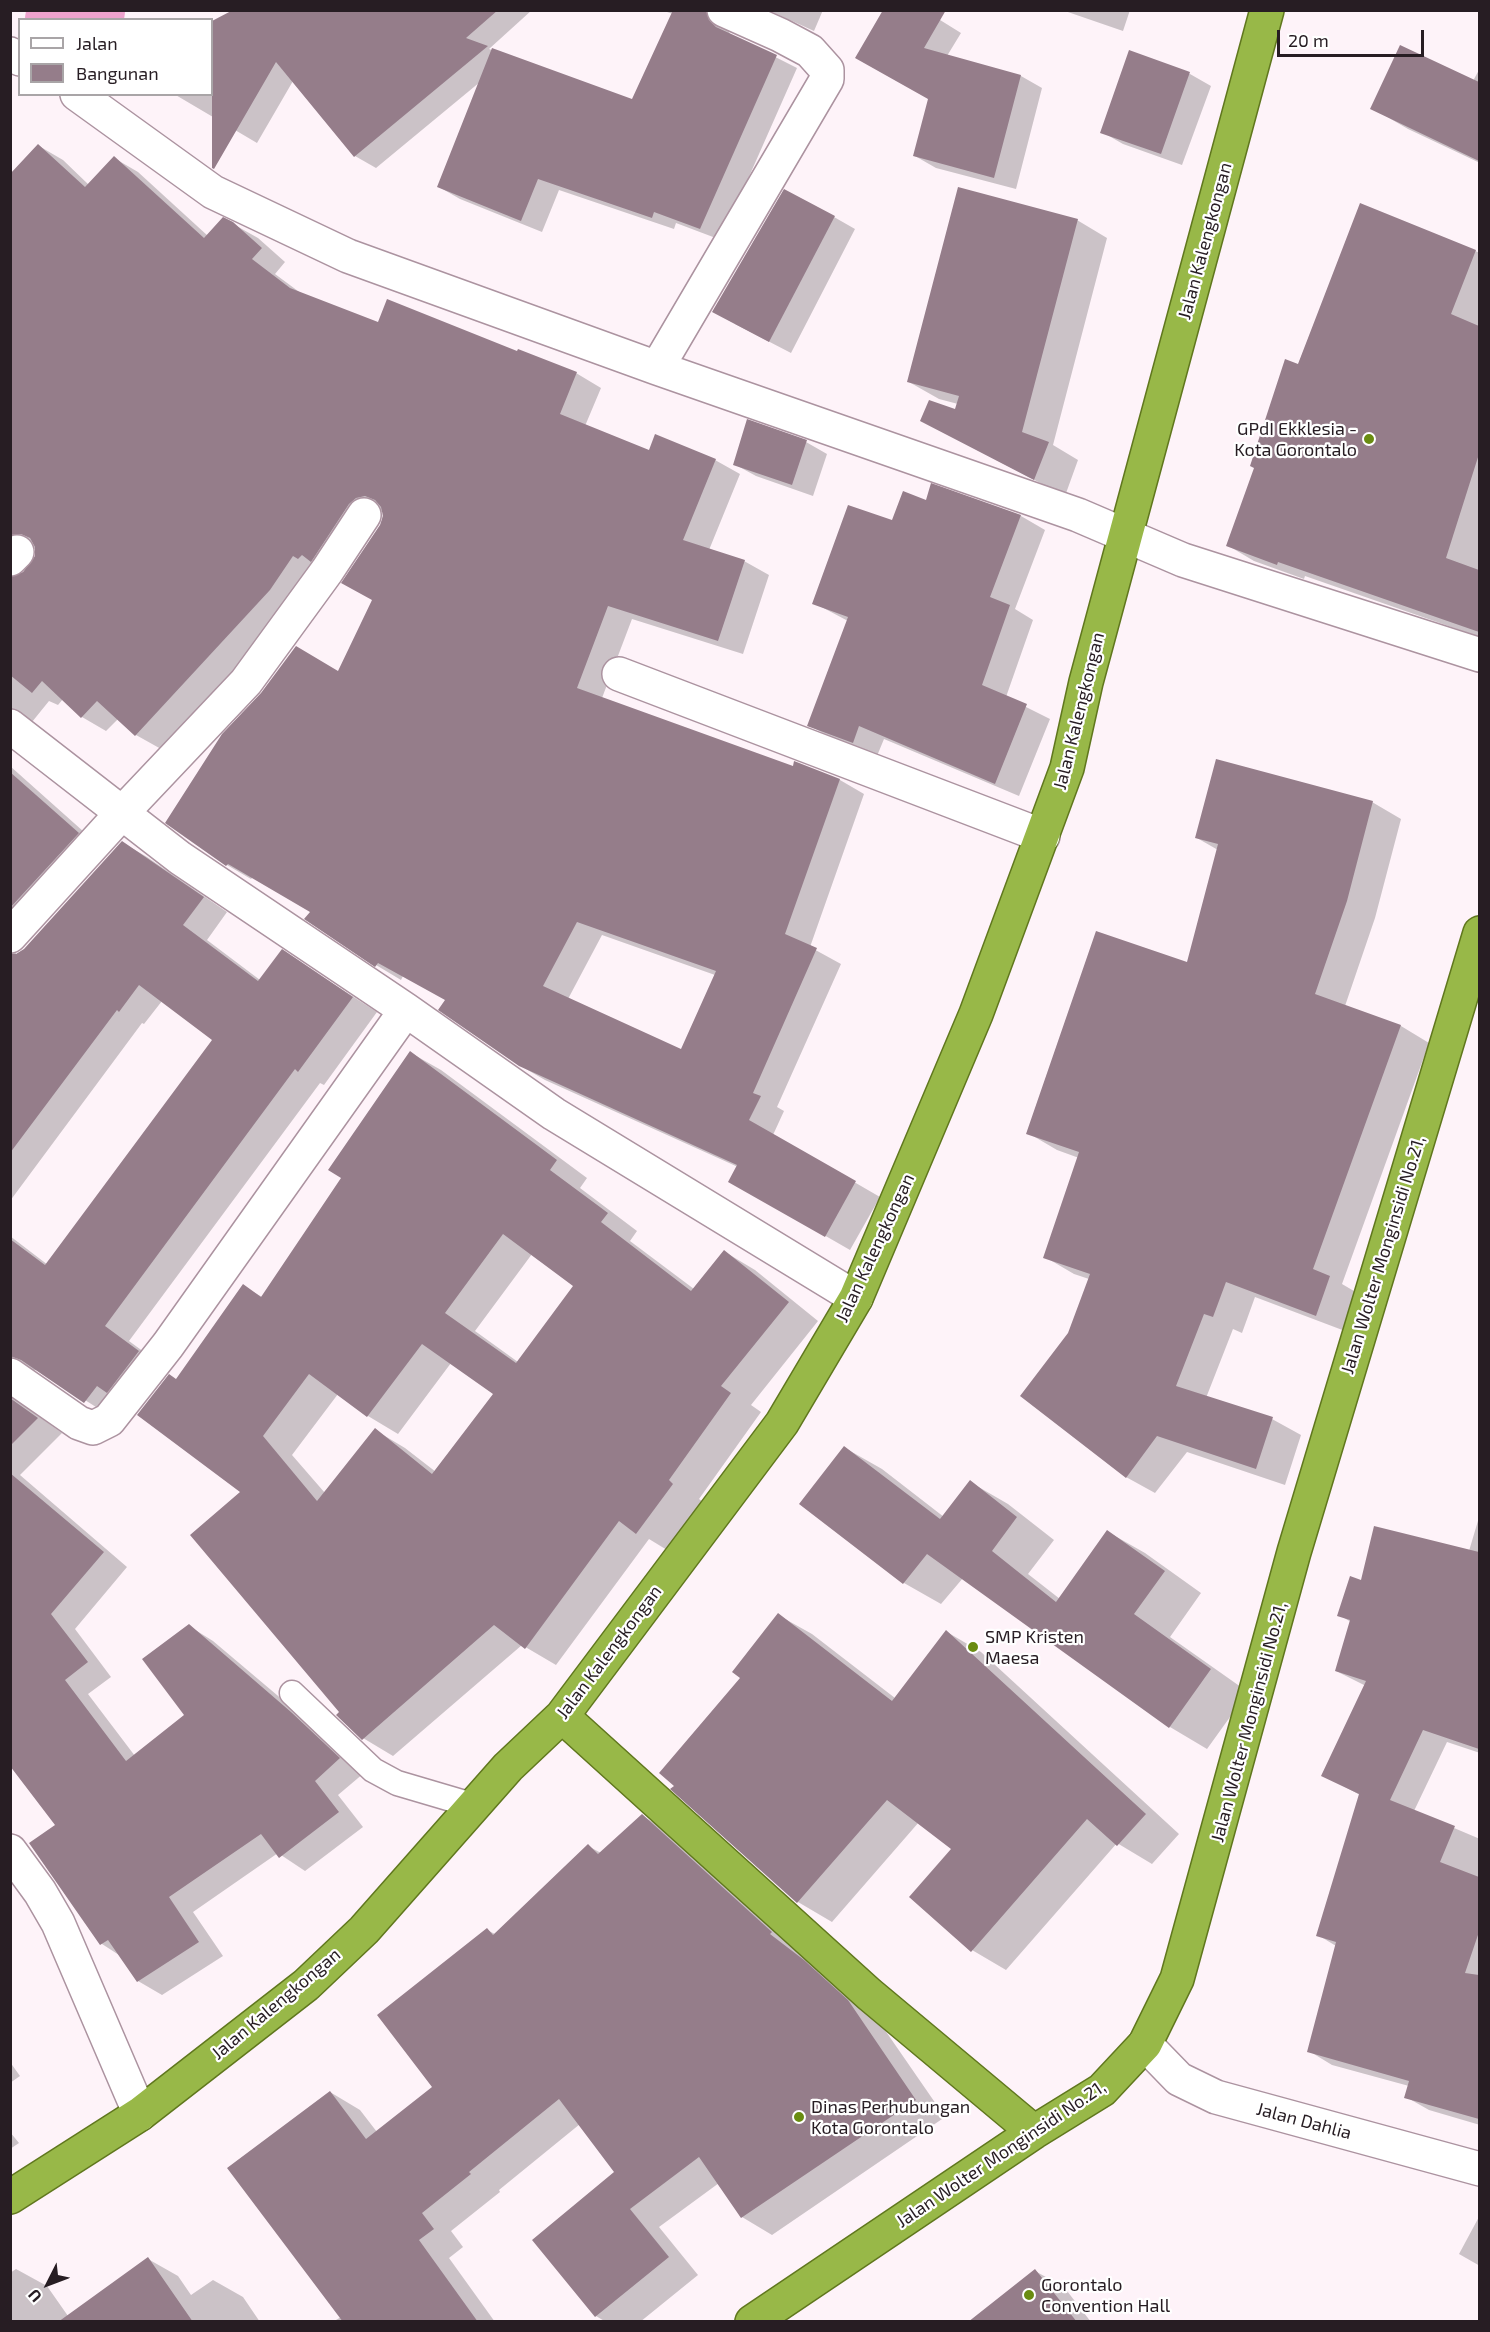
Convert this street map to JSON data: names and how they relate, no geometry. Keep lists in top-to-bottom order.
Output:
{
  "streets": {
    "highway": ["Jalan Kalengkongan", "Jalan Wolter Monginsidi No.21,"],
    "street": ["Jalan Dahlia"]
  },
  "crossings": [
    ["Jalan Wolter Monginsidi No.21,", "Jalan Dahlia"]
  ],
  "places": [
    "GPdI Ekklesia - Kota Gorontalo",
    "SMP Kristen Maesa",
    "Dinas Perhubungan Kota Gorontalo",
    "Gorontalo Convention Hall"
  ],
  "legend": ["Jalan", "Bangunan"],
  "scale_bar": "20 m",
  "north": "bottom left"
}
